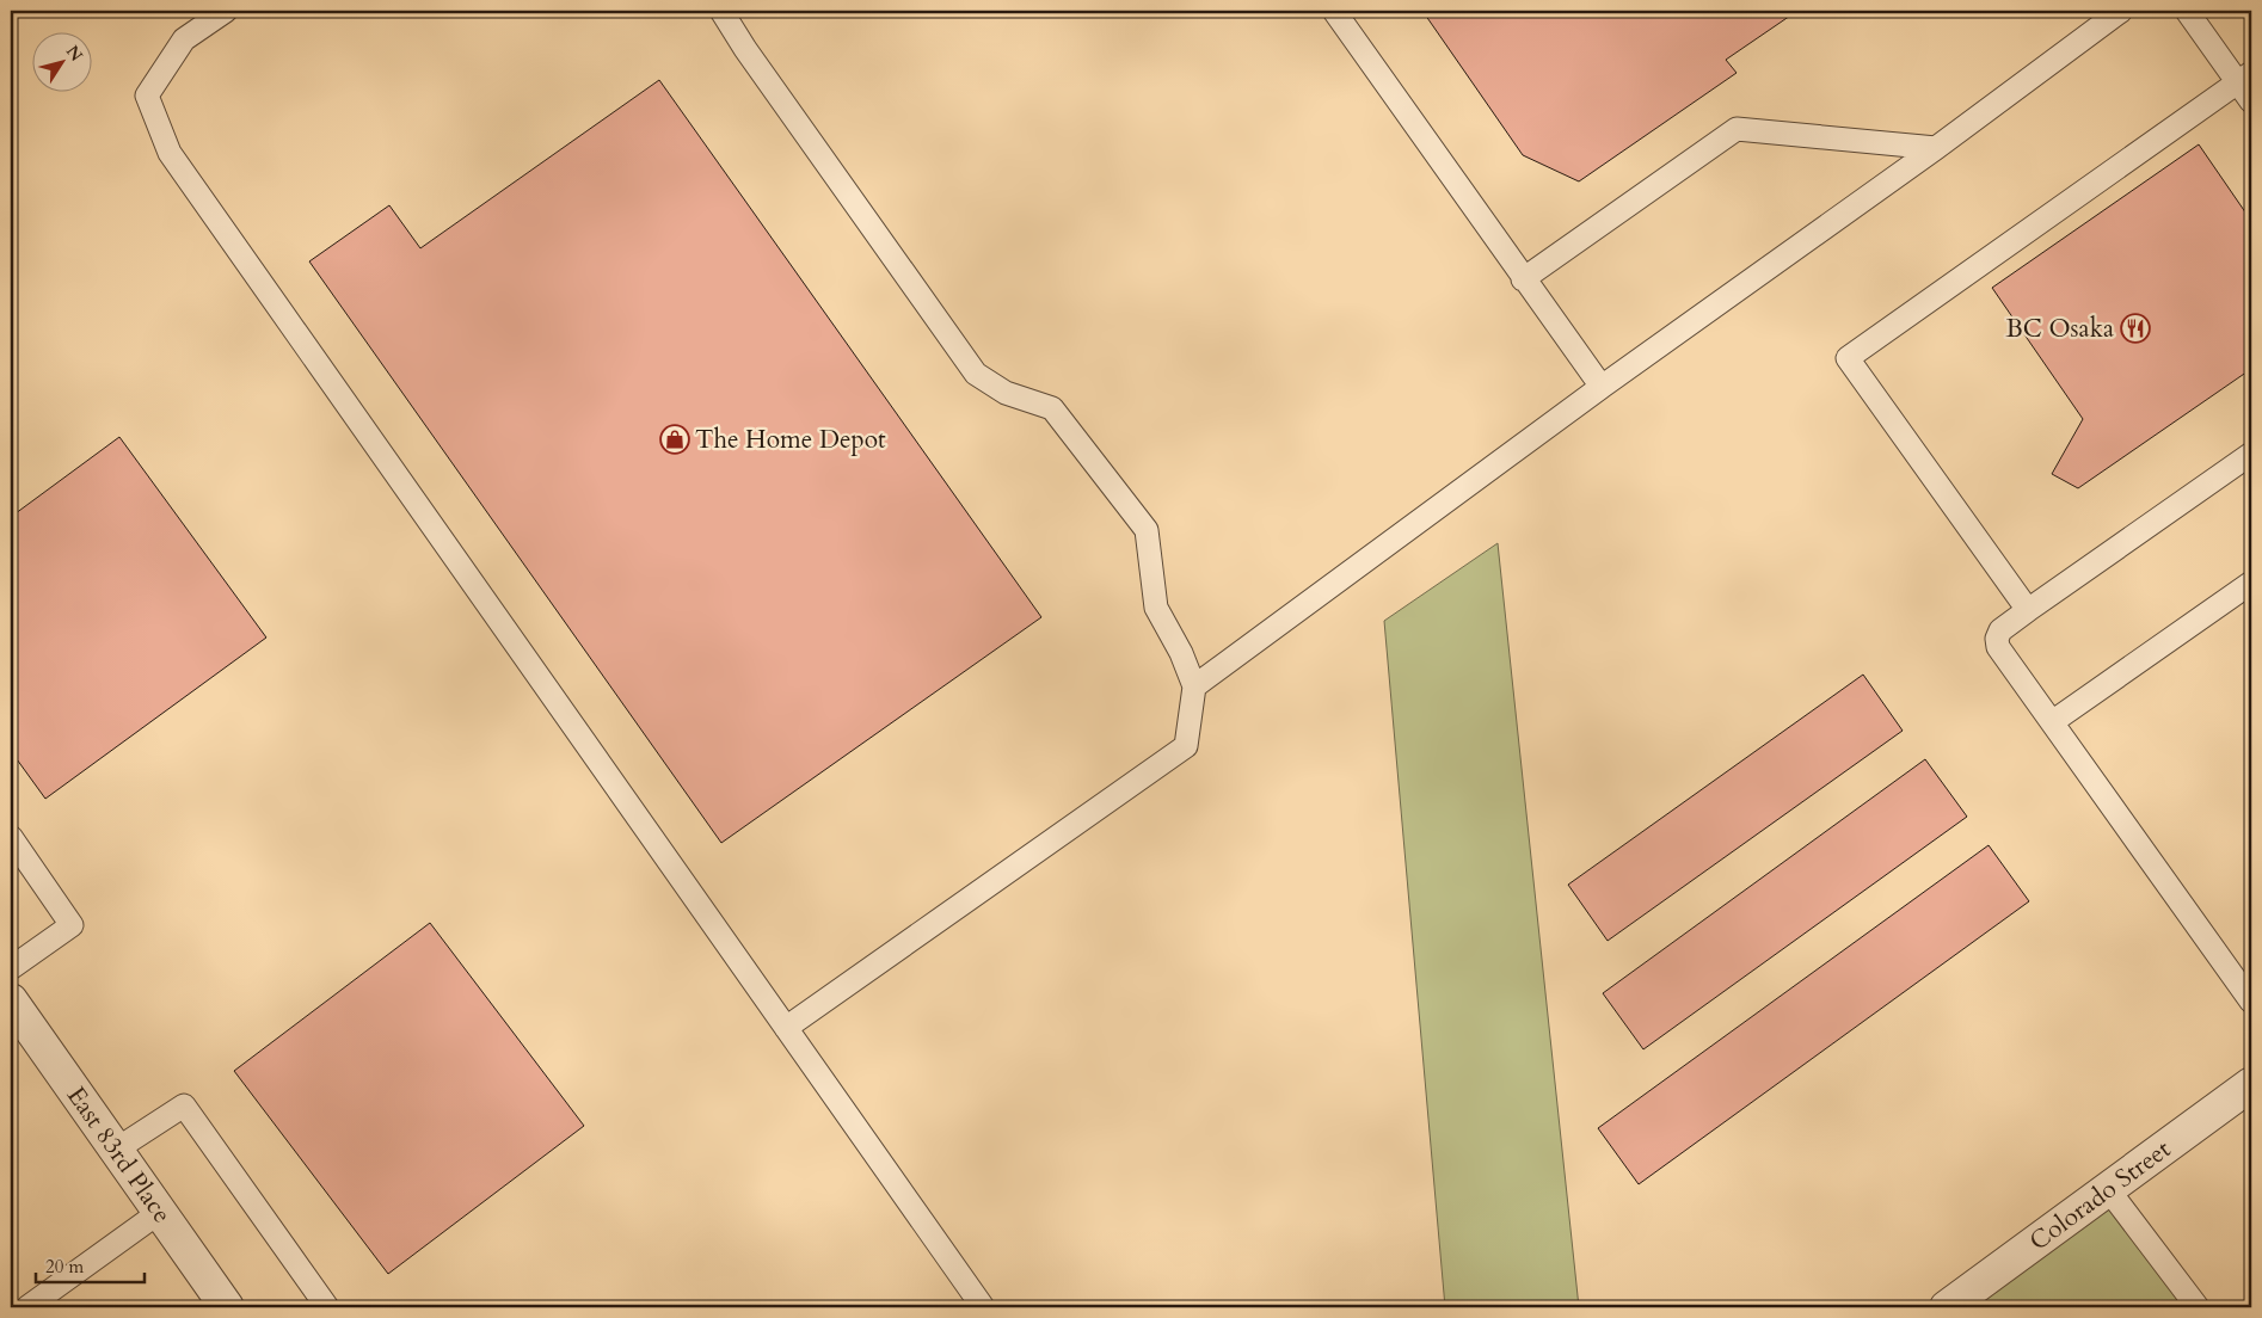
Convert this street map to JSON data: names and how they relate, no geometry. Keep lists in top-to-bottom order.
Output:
{
  "streets": {
    "street": ["East 83rd Place", "Colorado Street"]
  },
  "places": {
    "restaurant": ["BC Osaka"],
    "shop": ["The Home Depot"]
  },
  "scale_bar": "20 m",
  "north": "top right"
}
